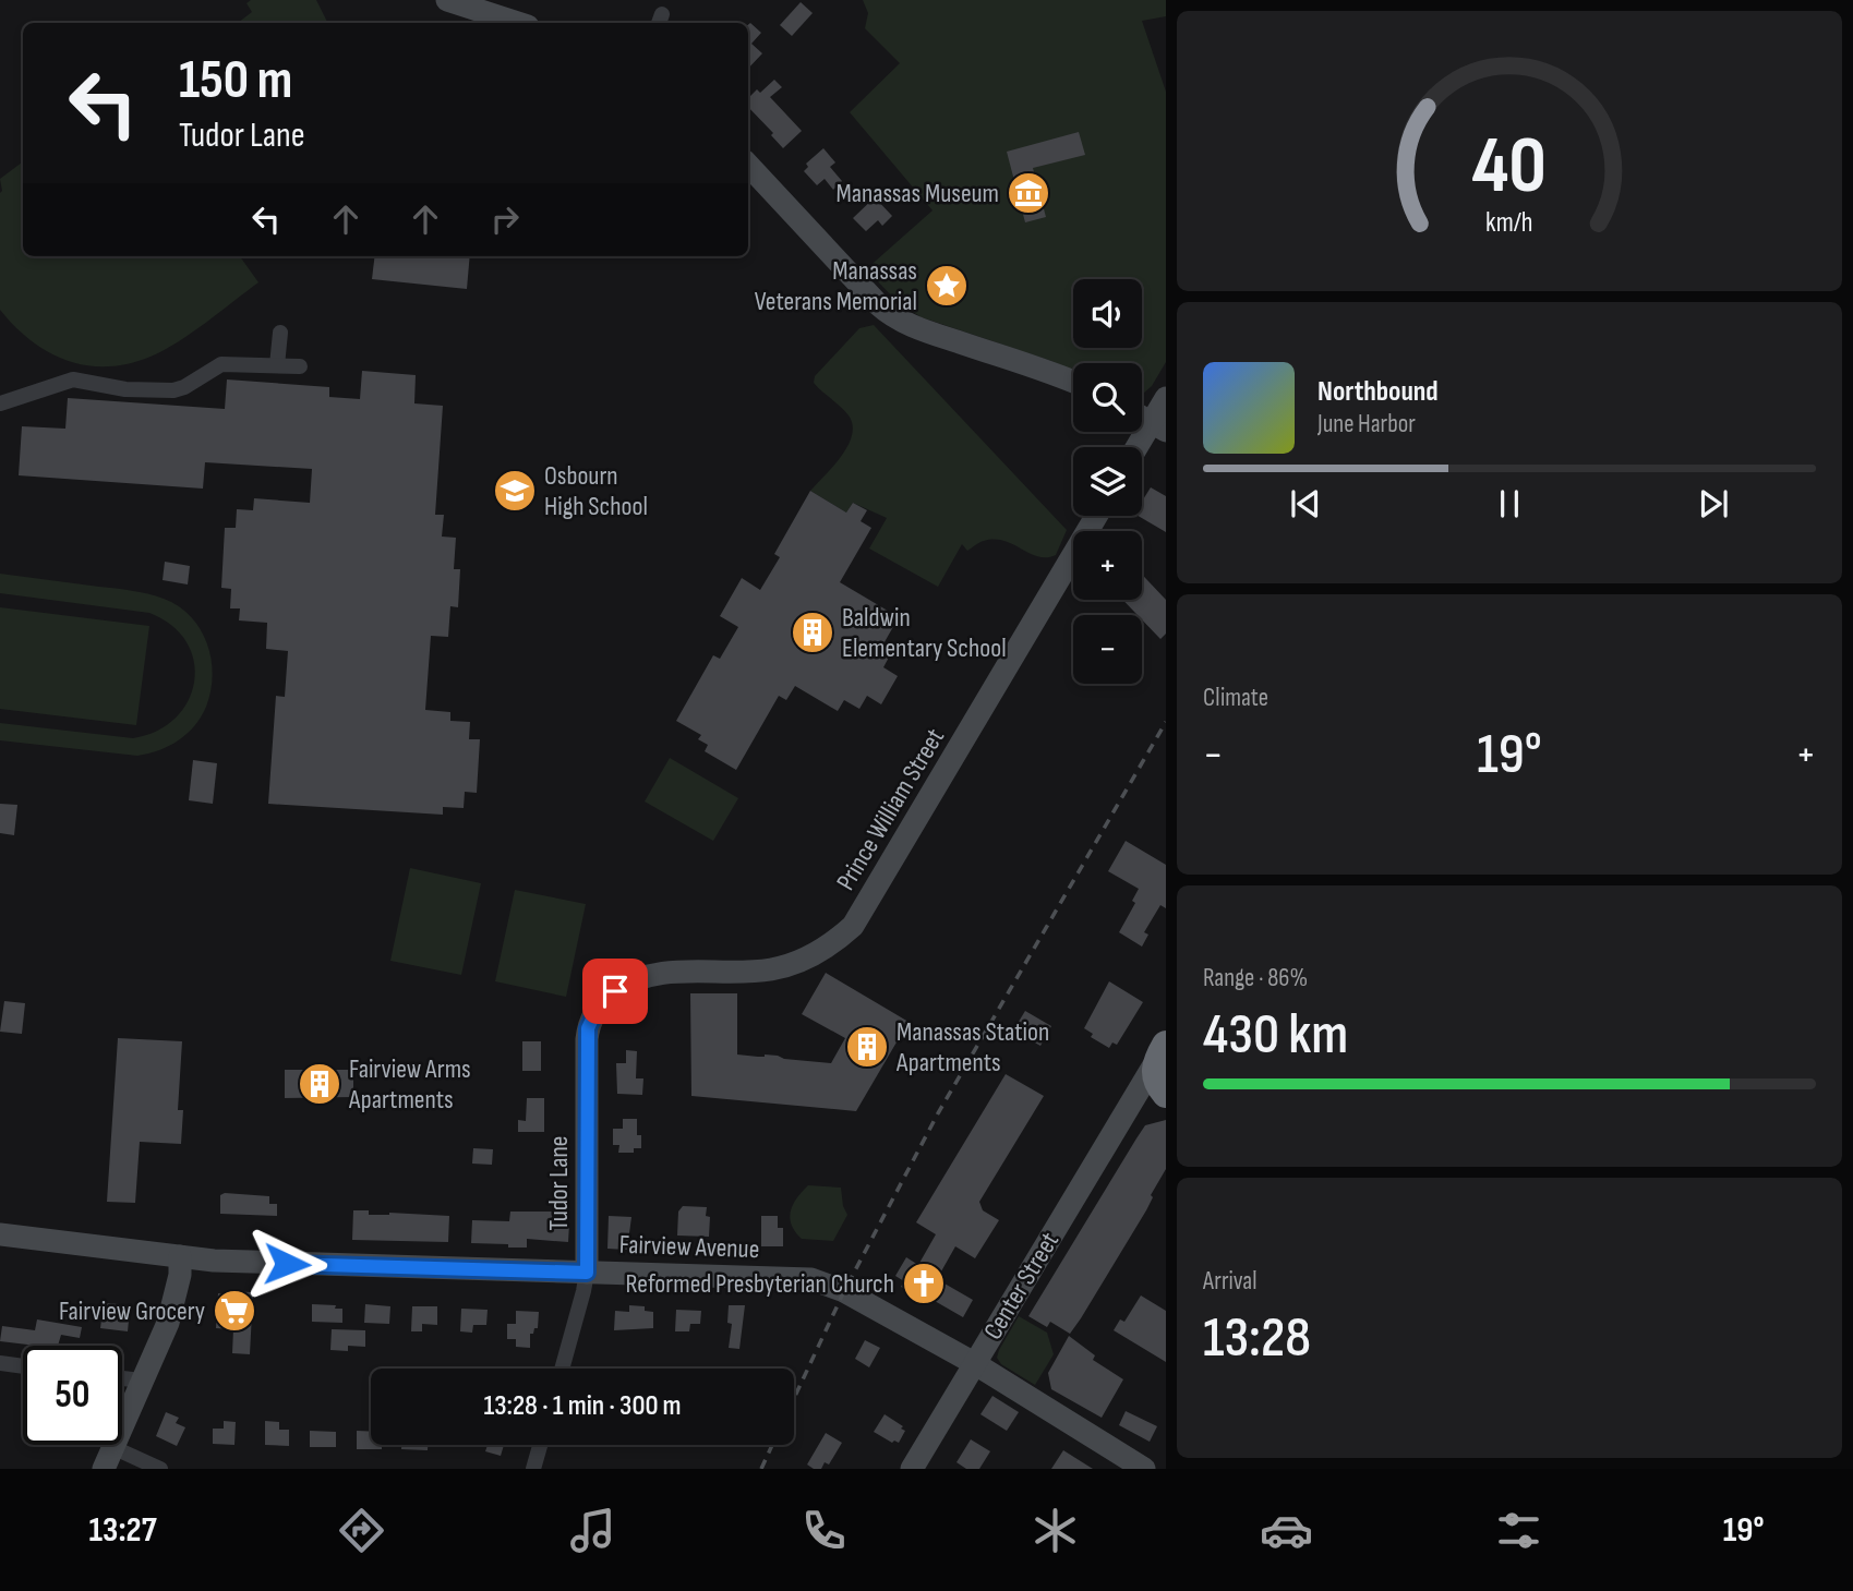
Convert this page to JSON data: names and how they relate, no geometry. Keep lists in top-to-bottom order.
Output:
{
  "streets": {
    "street": [
      "Prince William Street",
      "Tudor Lane",
      "Fairview Avenue",
      "Center Street"
    ]
  },
  "crossings": [
    ["Prince William Street", "Tudor Lane"],
    ["Tudor Lane", "Fairview Avenue"],
    ["Fairview Avenue", "Center Street"]
  ],
  "places": {
    "museum": ["Manassas Museum"],
    "place": ["Manassas Veterans Memorial"],
    "school or university": ["Osbourn High School"],
    "building": ["Baldwin Elementary School", "Manassas Station Apartments", "Fairview Arms Apartments"],
    "church": ["Reformed Presbyterian Church"],
    "supermarket": ["Fairview Grocery"]
  },
  "page": {
    "turn": ["150 m", "Tudor Lane"],
    "map_buttons": ["+", "−"],
    "song": ["Northbound", "June Harbor"],
    "tile": [
      "Climate",
      ["Range · 86%", "430 km"],
      ["Arrival", "13:28"]
    ],
    "heat": ["−", "19°", "+"],
    "limit": "50",
    "trip": "13:28 · 1 min · 300 m",
    "tabs": ["13:27", "19°"],
    "gauge": ["40", "km/h"]
  }
}
